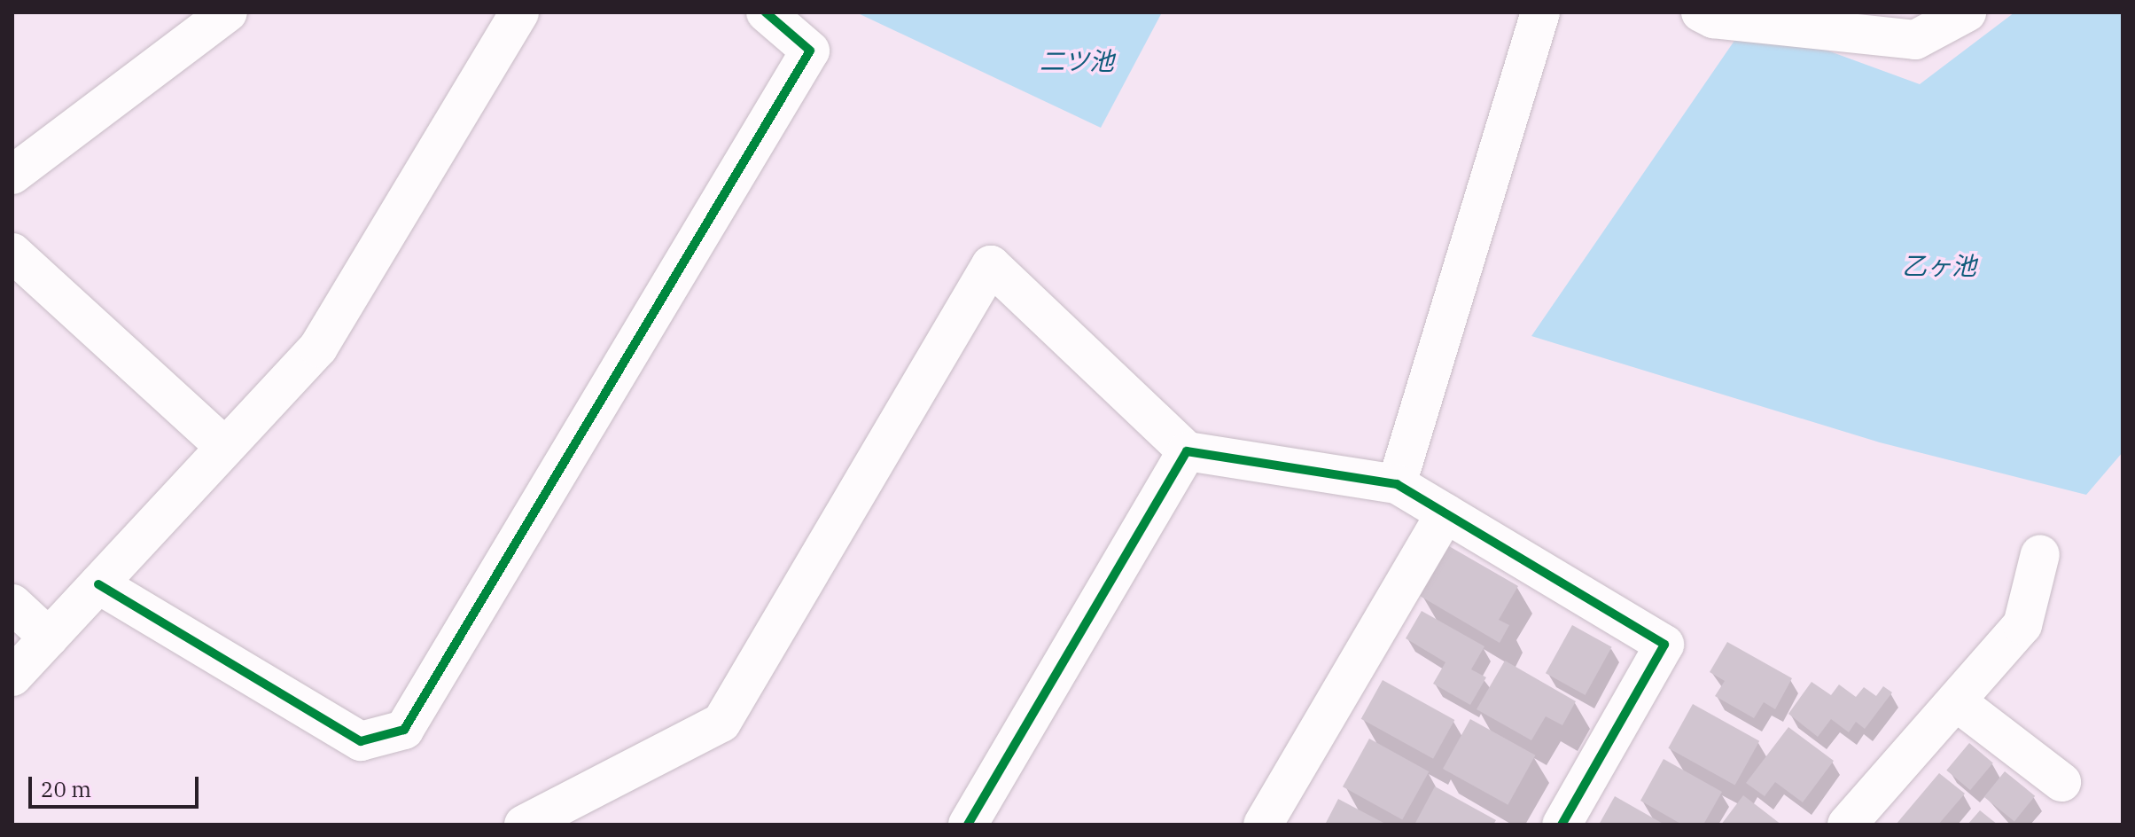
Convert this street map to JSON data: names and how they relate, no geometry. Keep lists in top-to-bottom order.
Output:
{
  "water": ["二ツ池", "乙ヶ池"],
  "scale_bar": "20 m"
}
